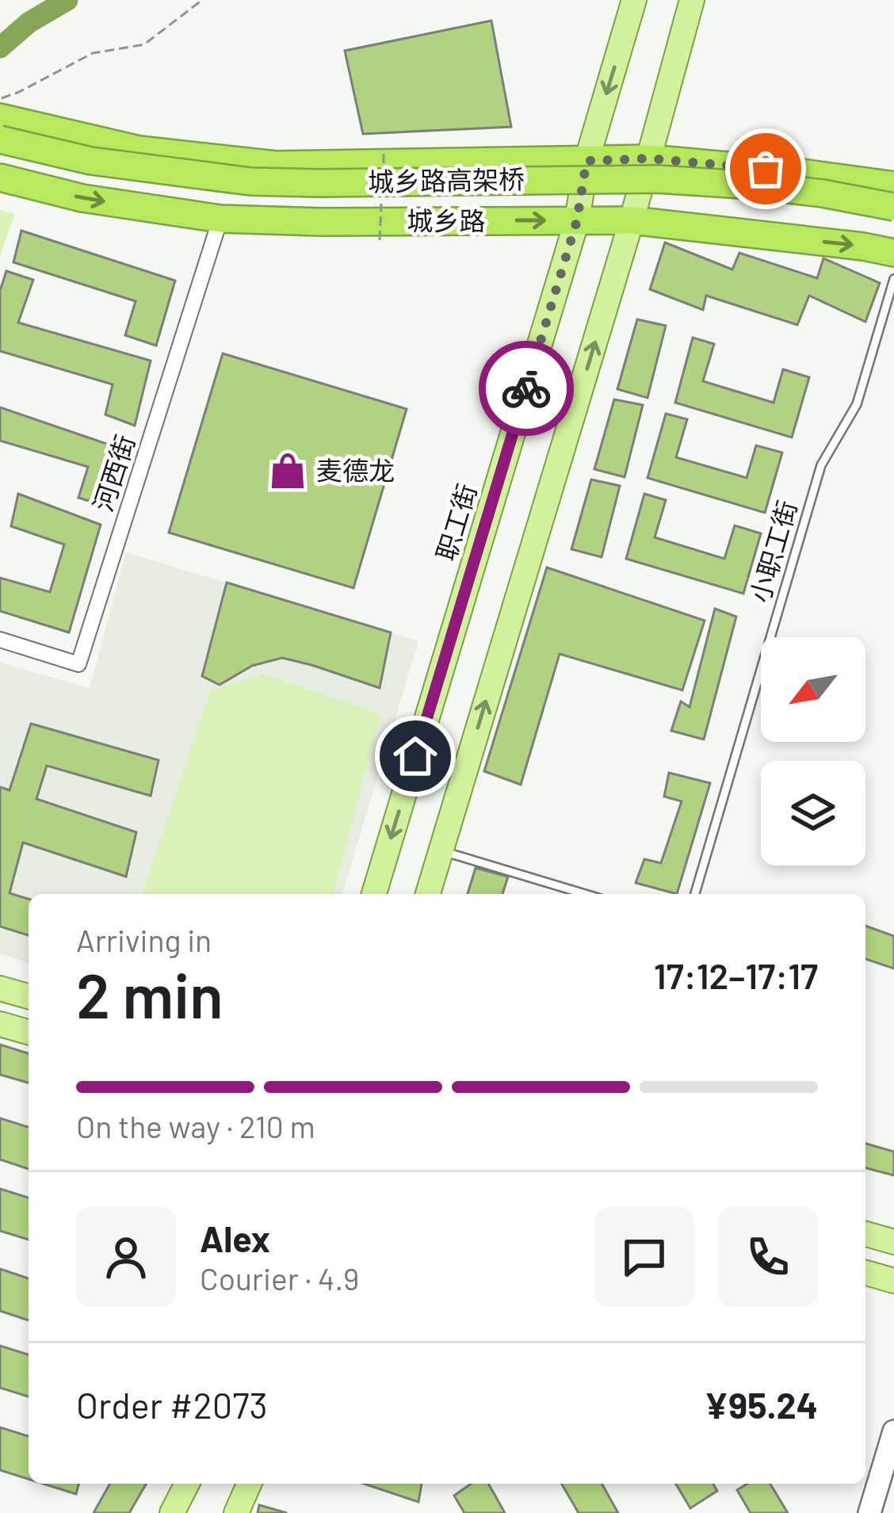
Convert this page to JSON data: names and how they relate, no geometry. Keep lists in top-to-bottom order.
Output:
{
  "streets": {
    "highway": ["城乡路高架桥", "城乡路"],
    "main road": ["职工街"],
    "street": ["河西街"],
    "lane": ["小职工街"]
  },
  "crossings": [
    ["城乡路", "河西街"],
    ["城乡路", "职工街"]
  ],
  "places": {
    "shop": ["麦德龙"]
  },
  "north": "bottom left",
  "page": {
    "heading": ["2 min", "Arriving in", "17:12–17:17"],
    "panel": [
      "Alex",
      "Courier · 4.9",
      "Order #2073",
      "¥95.24"
    ],
    "bar": "On the way · 210 m"
  }
}
